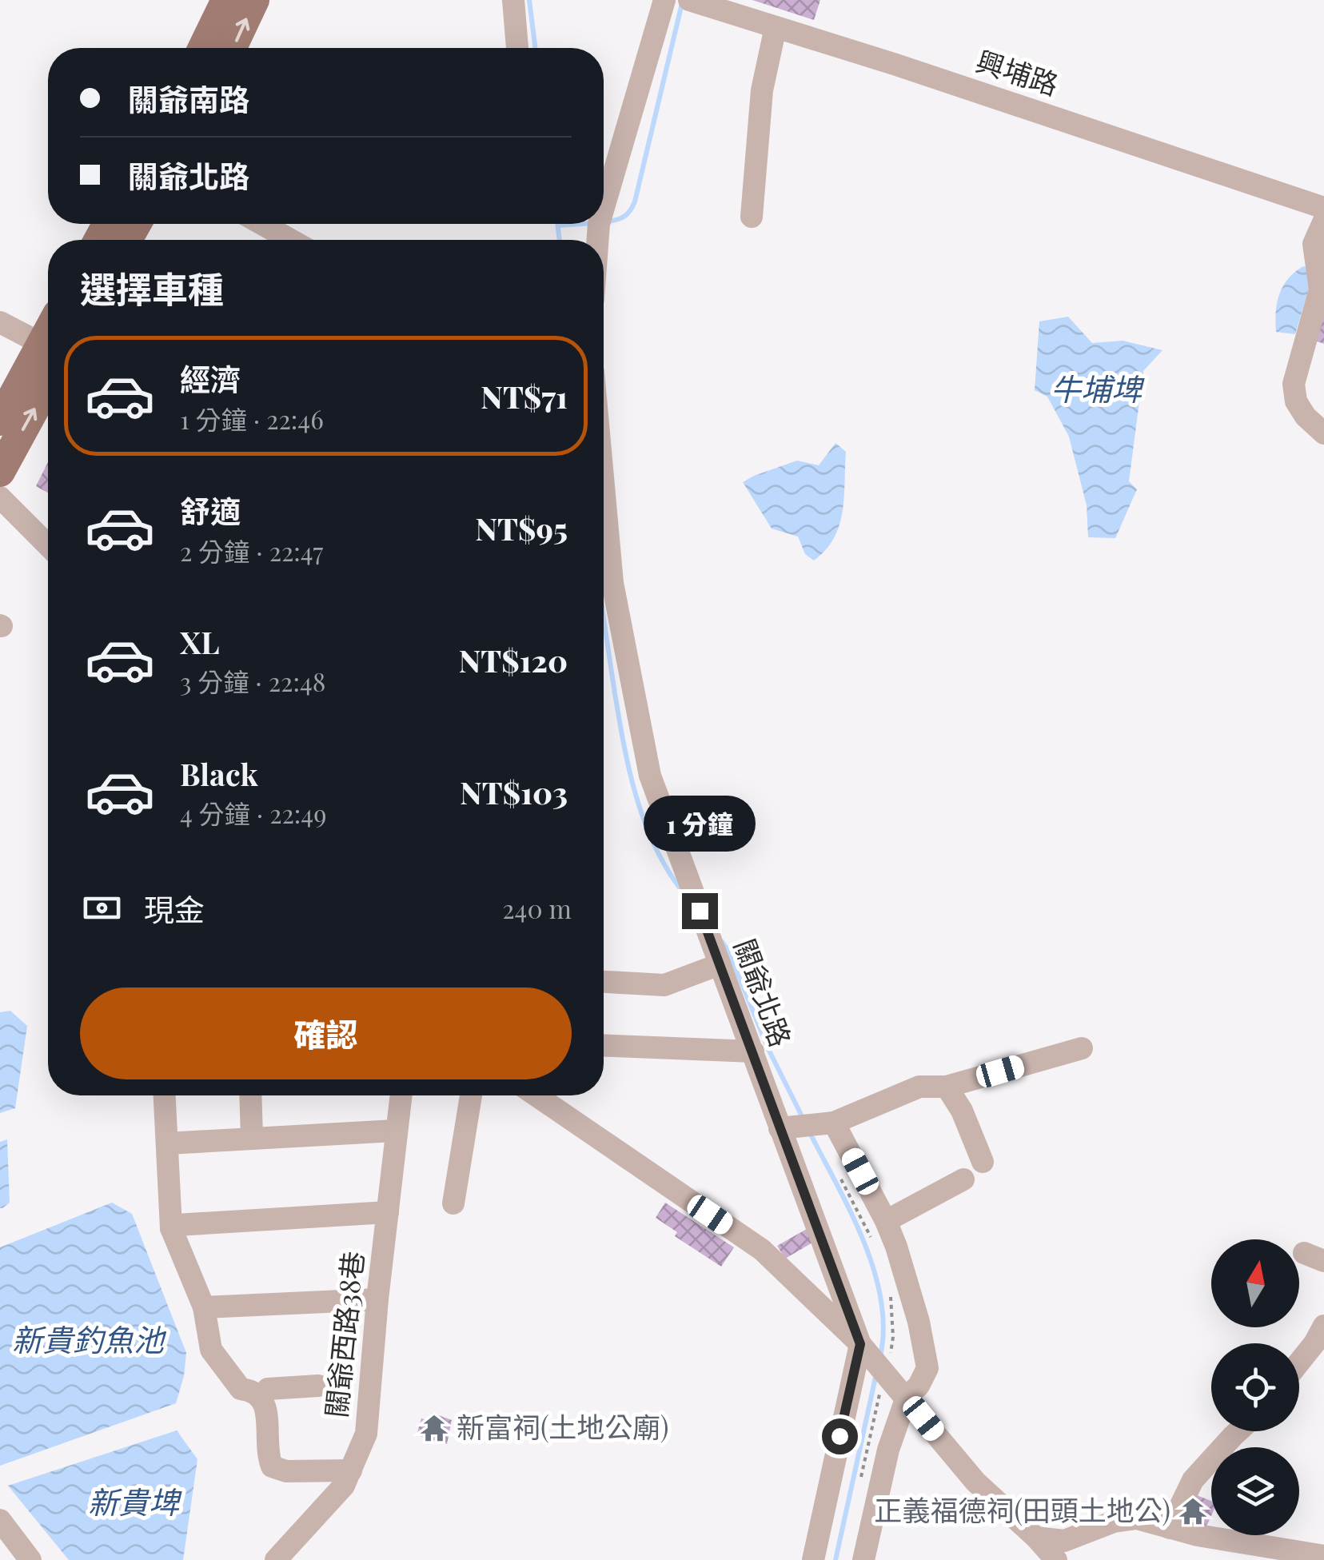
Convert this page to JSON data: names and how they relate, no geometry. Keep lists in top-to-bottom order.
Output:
{
  "streets": {
    "street": ["興埔路", "關爺北路", "關爺西路38巷"]
  },
  "water": ["牛埔埤", "新貴釣魚池", "新貴埤"],
  "places": {
    "temple": ["新富祠(土地公廟)", "正義福德祠(田頭土地公)"]
  },
  "north": "top",
  "page": {
    "banner": ["關爺南路", "關爺北路"],
    "heading": "選擇車種",
    "list": [
      {
        "name": "經濟",
        "note": "1 分鐘 · 22:46",
        "value": "NT$71"
      },
      {
        "name": "舒適",
        "note": "2 分鐘 · 22:47",
        "value": "NT$95"
      },
      {
        "name": "XL",
        "note": "3 分鐘 · 22:48",
        "value": "NT$120"
      },
      {
        "name": "Black",
        "note": "4 分鐘 · 22:49",
        "value": "NT$103"
      }
    ],
    "bubble": "1 分鐘",
    "pay": ["現金", "240 m"],
    "buttons": "確認"
  }
}
